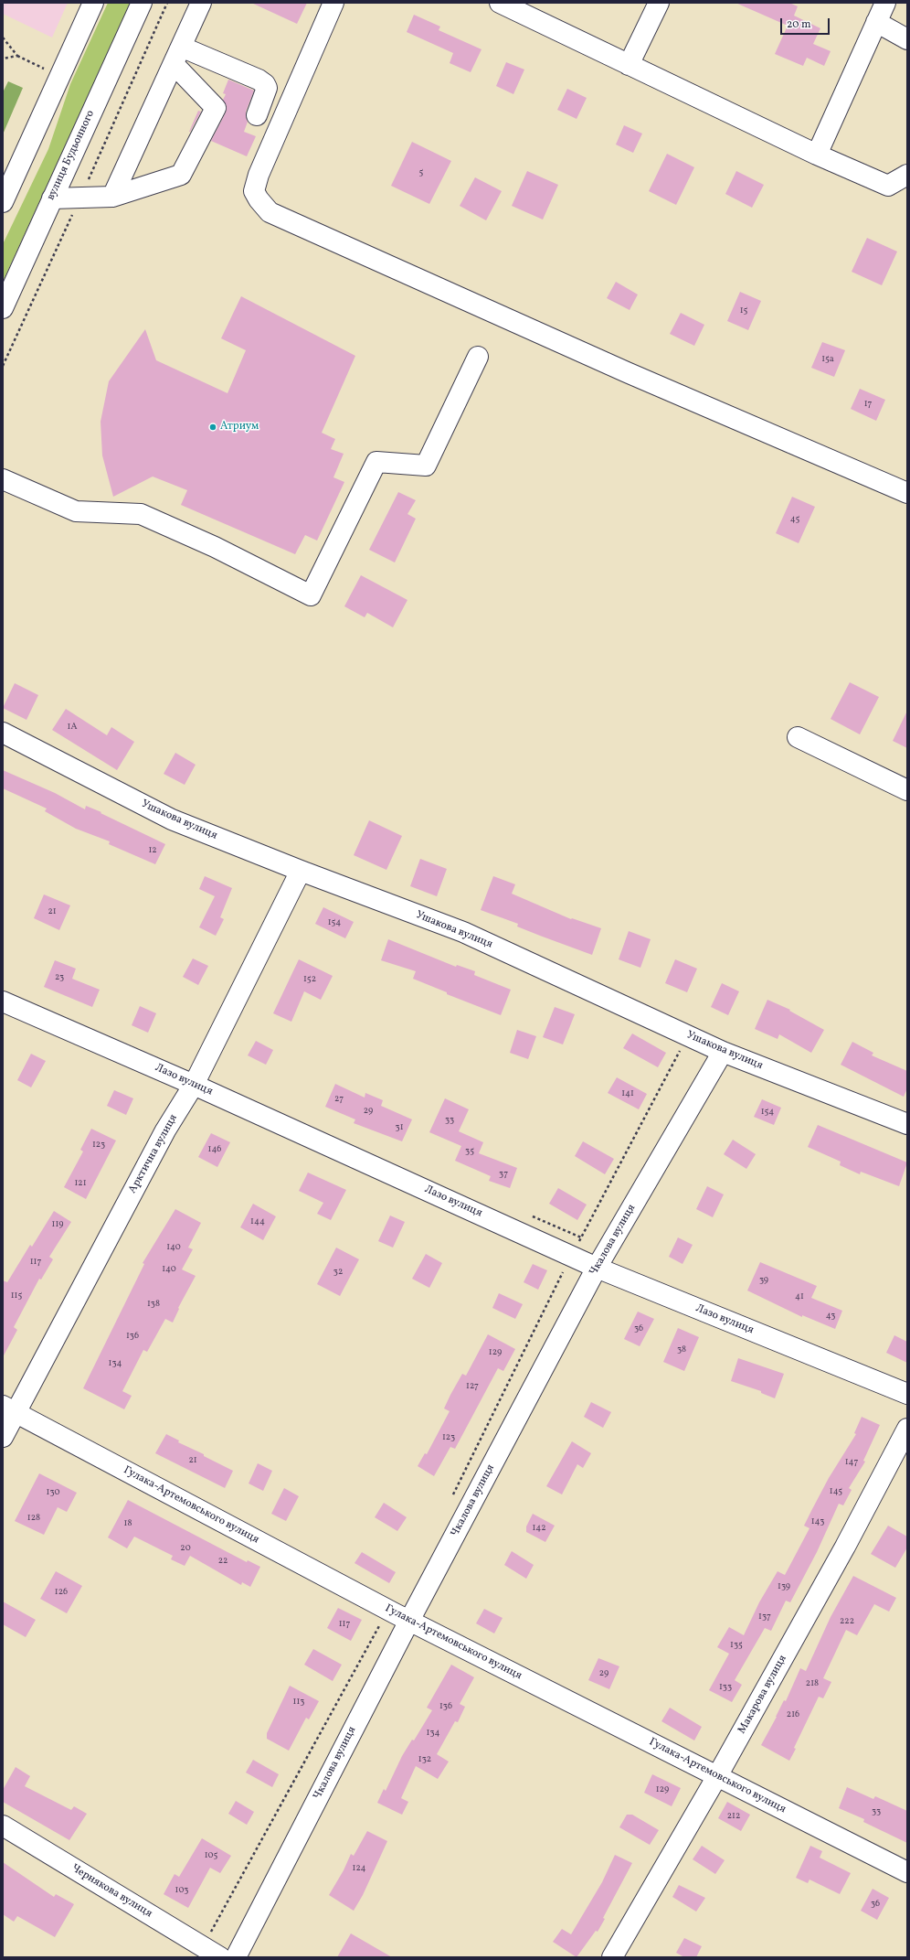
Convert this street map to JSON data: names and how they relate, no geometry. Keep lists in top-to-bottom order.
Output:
{
  "streets": {
    "street": [
      "вулиця Будьонного",
      "Ушакова вулиця",
      "Лазо вулиця",
      "Арктична вулиця",
      "Чкалова вулиця",
      "Гулака-Артемовського вулиця",
      "Макарова вулиця",
      "Чернякова вулиця"
    ]
  },
  "crossings": [
    ["Ушакова вулиця", "Арктична вулиця"],
    ["Ушакова вулиця", "Чкалова вулиця"],
    ["Лазо вулиця", "Арктична вулиця"],
    ["Лазо вулиця", "Чкалова вулиця"],
    ["Арктична вулиця", "Гулака-Артемовського вулиця"],
    ["Чкалова вулиця", "Гулака-Артемовського вулиця"],
    ["Гулака-Артемовського вулиця", "Макарова вулиця"]
  ],
  "places": ["Атриум"],
  "house_numbers": [
    "5",
    "15",
    "15а",
    "17",
    "45",
    "1А",
    "12",
    "21",
    "154",
    "23",
    "152",
    "141",
    "27",
    "29",
    "154",
    "33",
    "31",
    "123",
    "146",
    "35",
    "37",
    "121",
    "144",
    "119",
    "140",
    "117",
    "140",
    "32",
    "39",
    "115",
    "41",
    "138",
    "43",
    "36",
    "136",
    "38",
    "129",
    "134",
    "127",
    "123",
    "21",
    "147",
    "145",
    "130",
    "128",
    "143",
    "18",
    "142",
    "20",
    "22",
    "139",
    "126",
    "137",
    "222",
    "117",
    "135",
    "29",
    "218",
    "133",
    "113",
    "136",
    "216",
    "134",
    "132",
    "129",
    "33",
    "212",
    "105",
    "124",
    "103",
    "36"
  ],
  "scale_bar": "20 m"
}
